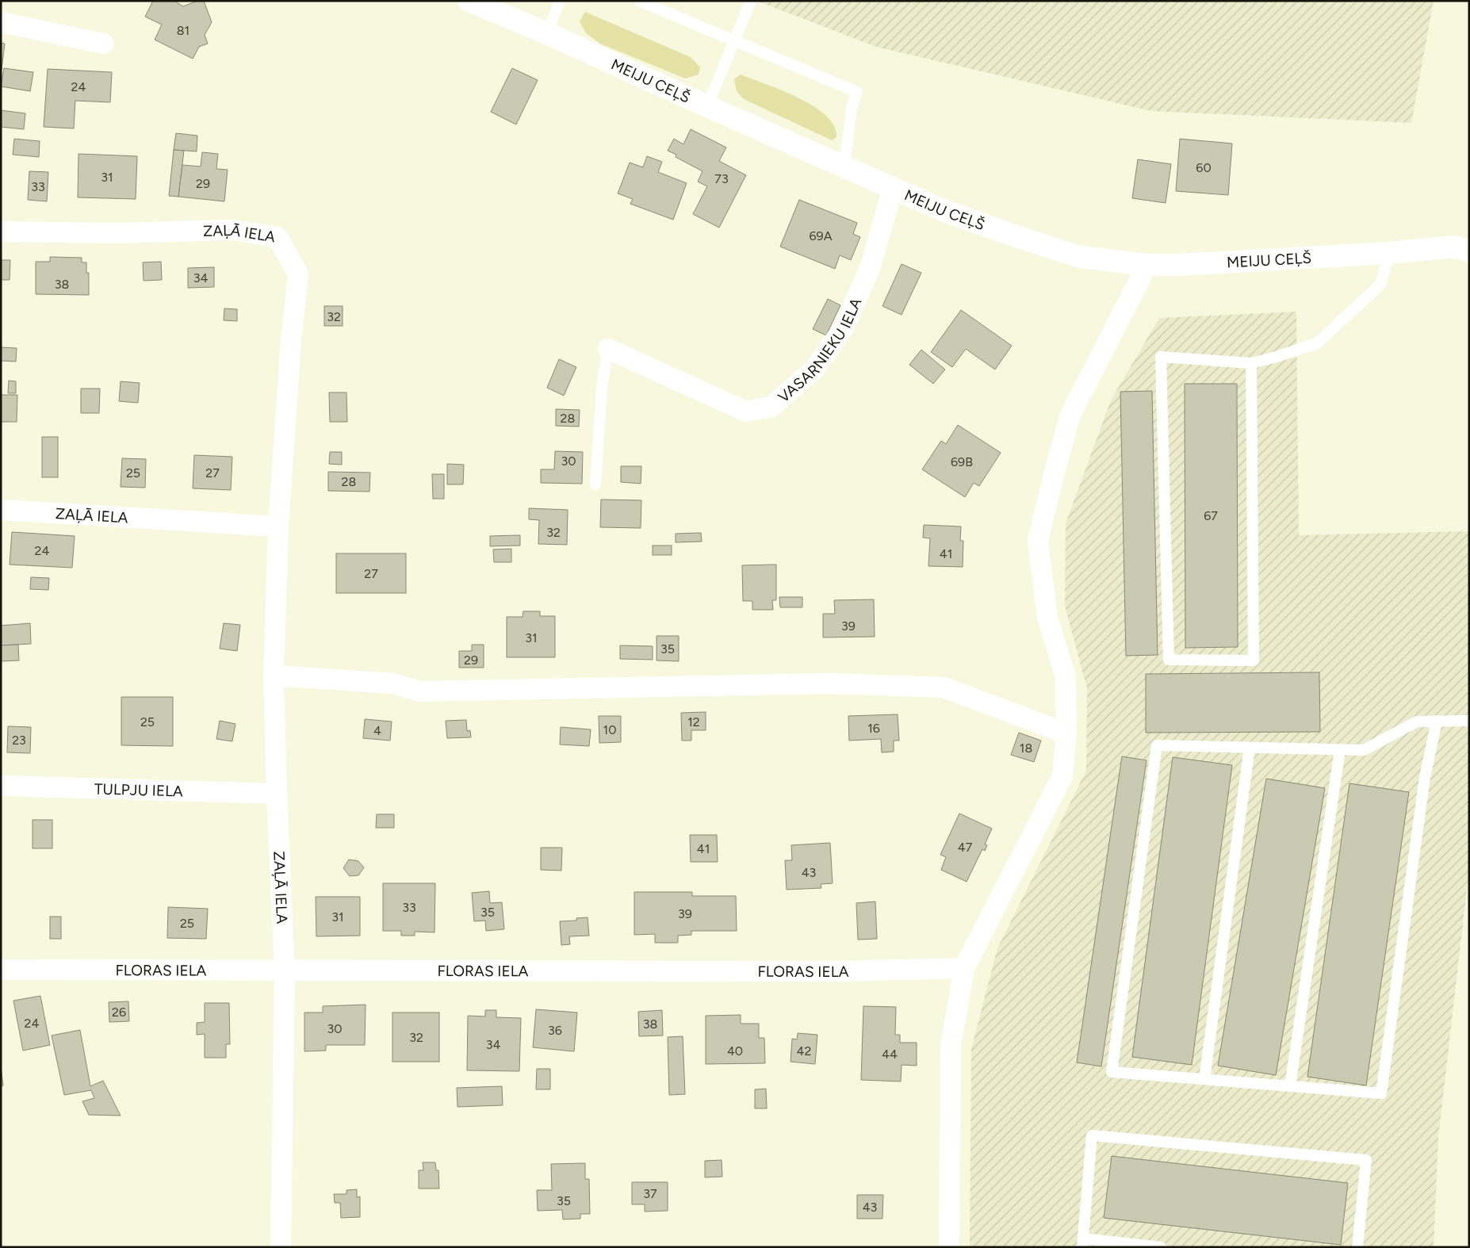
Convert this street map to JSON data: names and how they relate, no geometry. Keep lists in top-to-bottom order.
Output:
{
  "streets": {
    "street": [
      "MEIJU CEĻŠ",
      "ZAĻĀ IELA",
      "VASARNIEKU IELA",
      "TULPJU IELA",
      "FLORAS IELA"
    ]
  },
  "crossings": [
    ["MEIJU CEĻŠ", "VASARNIEKU IELA"],
    ["ZAĻĀ IELA", "TULPJU IELA"],
    ["ZAĻĀ IELA", "FLORAS IELA"]
  ],
  "house_numbers": [
    "81",
    "24",
    "60",
    "31",
    "73",
    "29",
    "33",
    "69A",
    "34",
    "38",
    "32",
    "28",
    "30",
    "69B",
    "25",
    "27",
    "28",
    "67",
    "32",
    "24",
    "41",
    "27",
    "39",
    "31",
    "35",
    "29",
    "25",
    "12",
    "16",
    "10",
    "4",
    "23",
    "18",
    "47",
    "41",
    "43",
    "33",
    "35",
    "39",
    "31",
    "25",
    "26",
    "24",
    "38",
    "30",
    "36",
    "32",
    "34",
    "40",
    "42",
    "44",
    "37",
    "35",
    "43"
  ]
}
